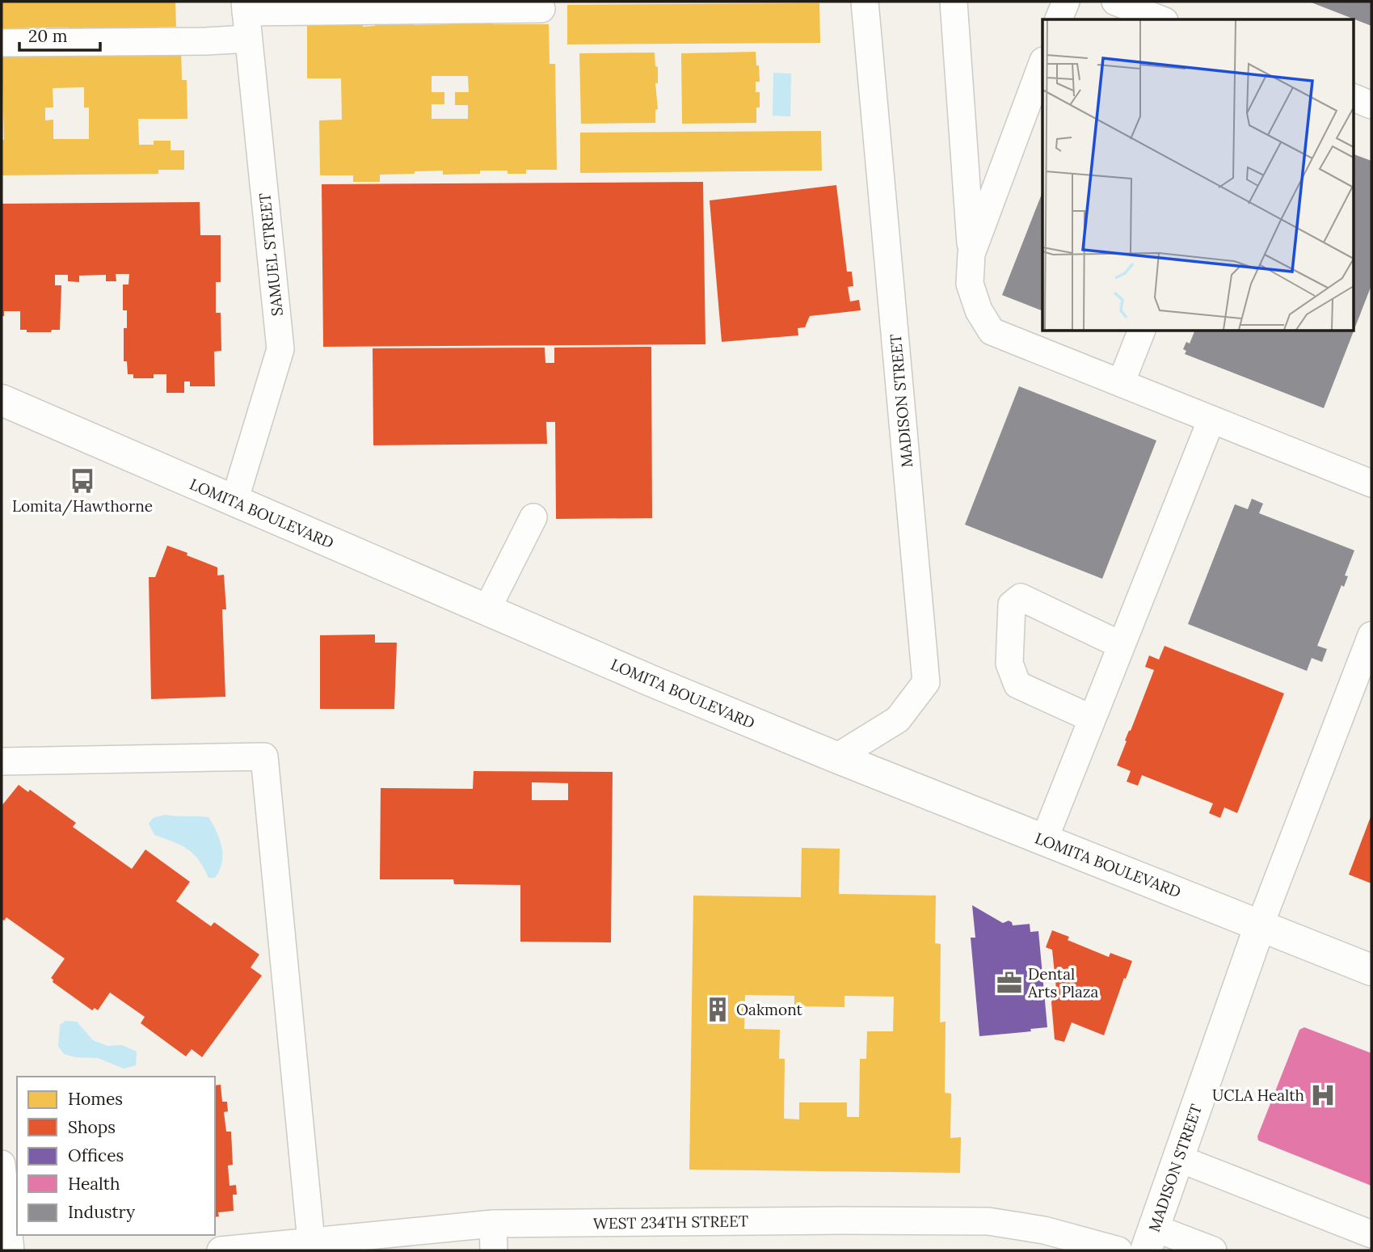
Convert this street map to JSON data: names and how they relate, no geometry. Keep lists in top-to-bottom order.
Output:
{
  "streets": {
    "main road": ["MADISON STREET", "LOMITA BOULEVARD"],
    "street": ["SAMUEL STREET", "WEST 234TH STREET"]
  },
  "crossings": [
    ["SAMUEL STREET", "LOMITA BOULEVARD"],
    ["MADISON STREET", "LOMITA BOULEVARD"]
  ],
  "places": {
    "bus stop": ["Lomita/Hawthorne"],
    "office": ["Dental Arts Plaza"],
    "building": ["Oakmont"],
    "hospital": ["UCLA Health"]
  },
  "legend": [
    "Homes",
    "Shops",
    "Offices",
    "Health",
    "Industry"
  ],
  "scale_bar": "20 m"
}
